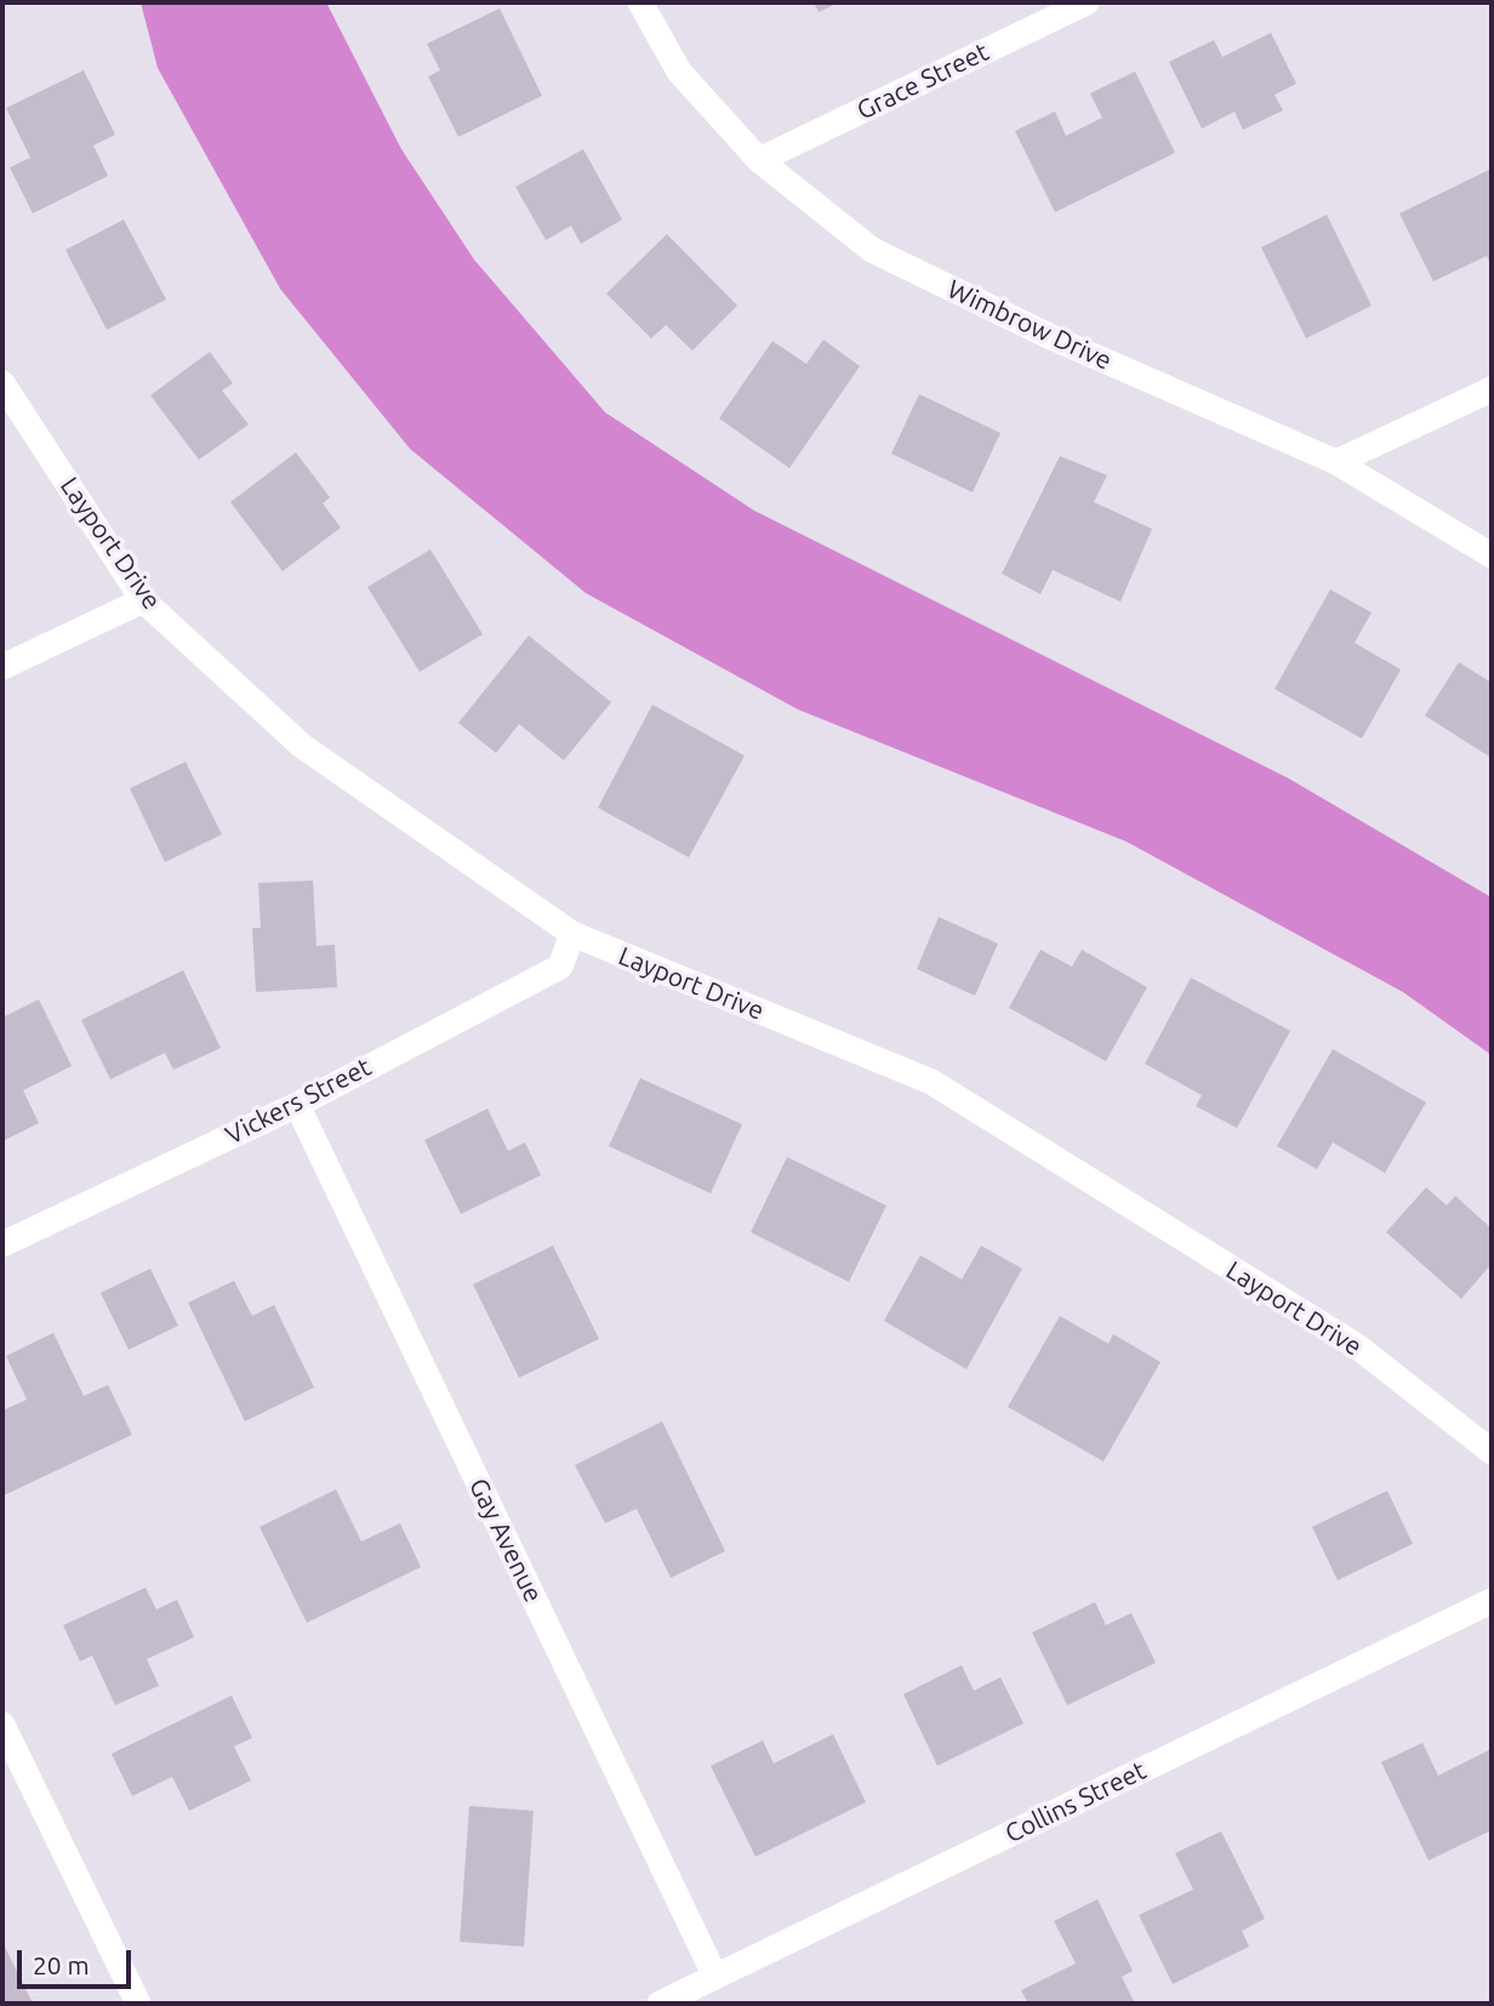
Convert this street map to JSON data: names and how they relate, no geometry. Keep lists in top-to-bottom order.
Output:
{
  "streets": {
    "street": [
      "Grace Street",
      "Wimbrow Drive",
      "Layport Drive",
      "Vickers Street",
      "Gay Avenue",
      "Collins Street"
    ]
  },
  "crossings": [
    ["Grace Street", "Wimbrow Drive"],
    ["Layport Drive", "Vickers Street"],
    ["Vickers Street", "Gay Avenue"],
    ["Gay Avenue", "Collins Street"]
  ],
  "scale_bar": "20 m"
}
